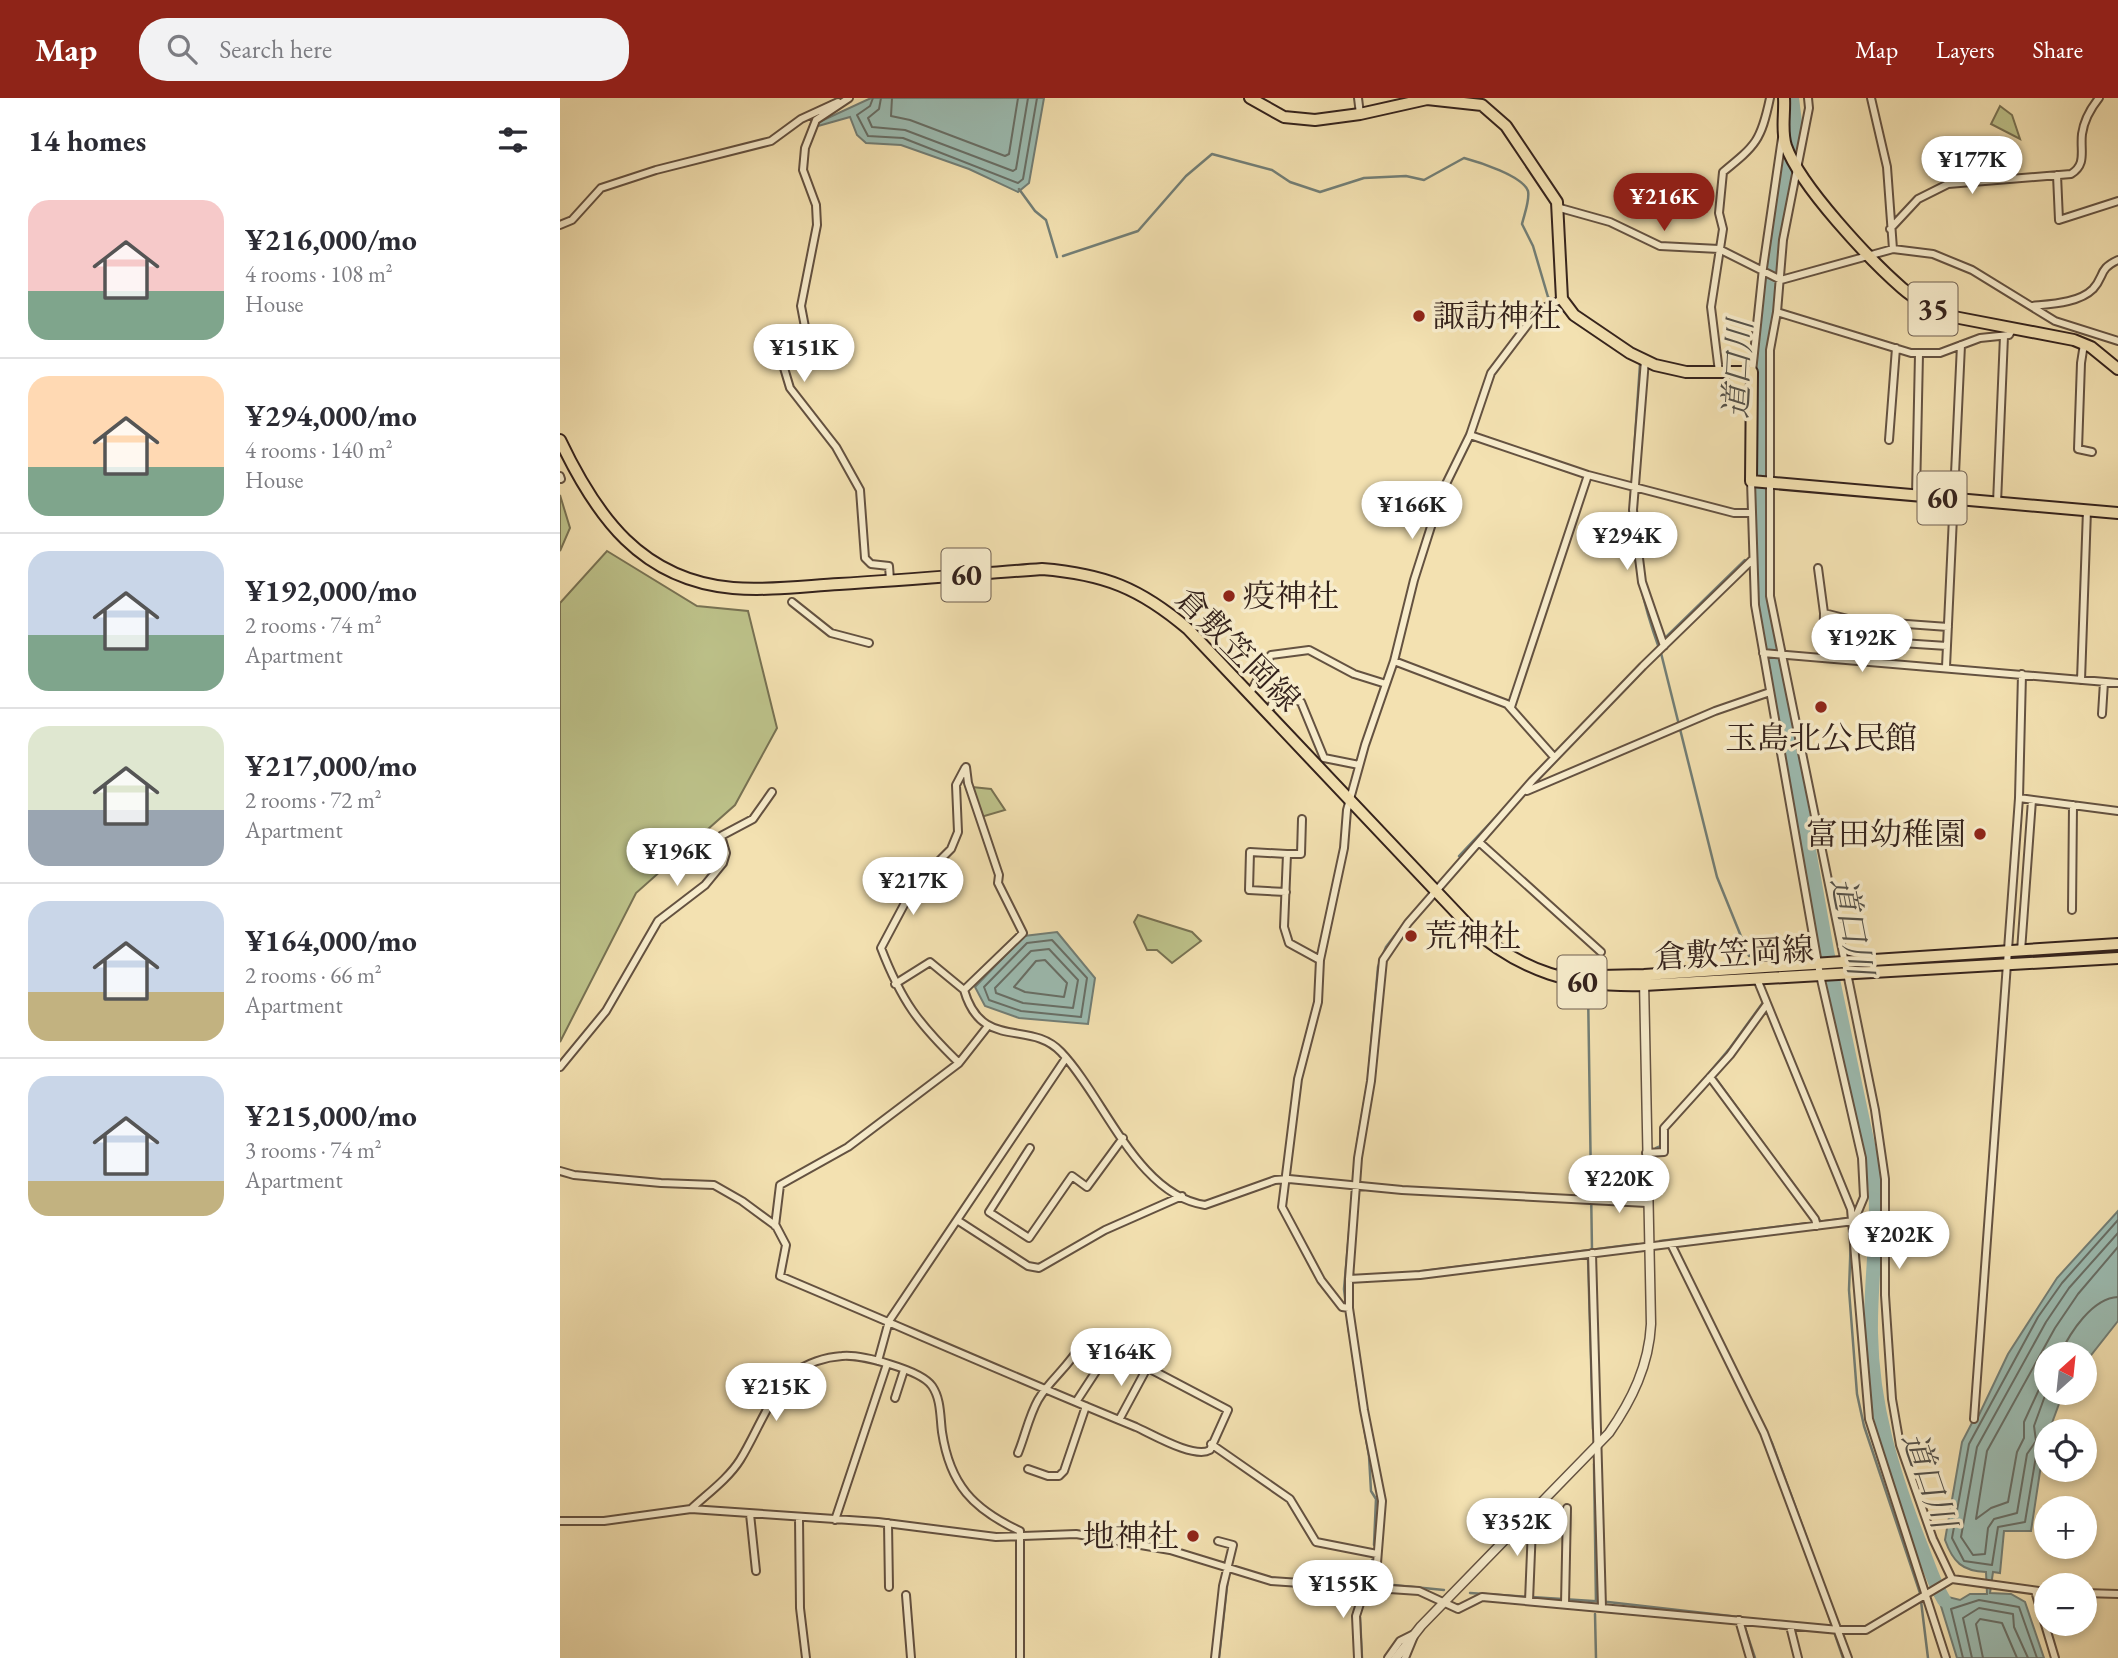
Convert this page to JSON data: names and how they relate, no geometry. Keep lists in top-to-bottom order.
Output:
{
  "streets": {
    "main road": ["35", "60", "倉敷笠岡線"]
  },
  "water": ["道口川"],
  "places": [
    "諏訪神社",
    "疫神社",
    "玉島北公民館",
    "富田幼稚園",
    "荒神社",
    "地神社"
  ],
  "north": "top right",
  "page": {
    "header": "Map",
    "search": "Search here",
    "nav": ["Map", "Layers", "Share"],
    "heading": "14 homes",
    "price": [
      "¥177K",
      "¥216K",
      "¥151K",
      "¥166K",
      "¥294K",
      "¥192K",
      "¥196K",
      "¥217K",
      "¥220K",
      "¥202K",
      "¥164K",
      "¥215K",
      "¥352K",
      "¥155K"
    ],
    "list": [
      {
        "name": "¥216,000/mo",
        "note": "4 rooms · 108 m² · House"
      },
      {
        "name": "¥294,000/mo",
        "note": "4 rooms · 140 m² · House"
      },
      {
        "name": "¥192,000/mo",
        "note": "2 rooms · 74 m² · Apartment"
      },
      {
        "name": "¥217,000/mo",
        "note": "2 rooms · 72 m² · Apartment"
      },
      {
        "name": "¥164,000/mo",
        "note": "2 rooms · 66 m² · Apartment"
      },
      {
        "name": "¥215,000/mo",
        "note": "3 rooms · 74 m² · Apartment"
      }
    ],
    "map_buttons": ["+", "−"]
  }
}
